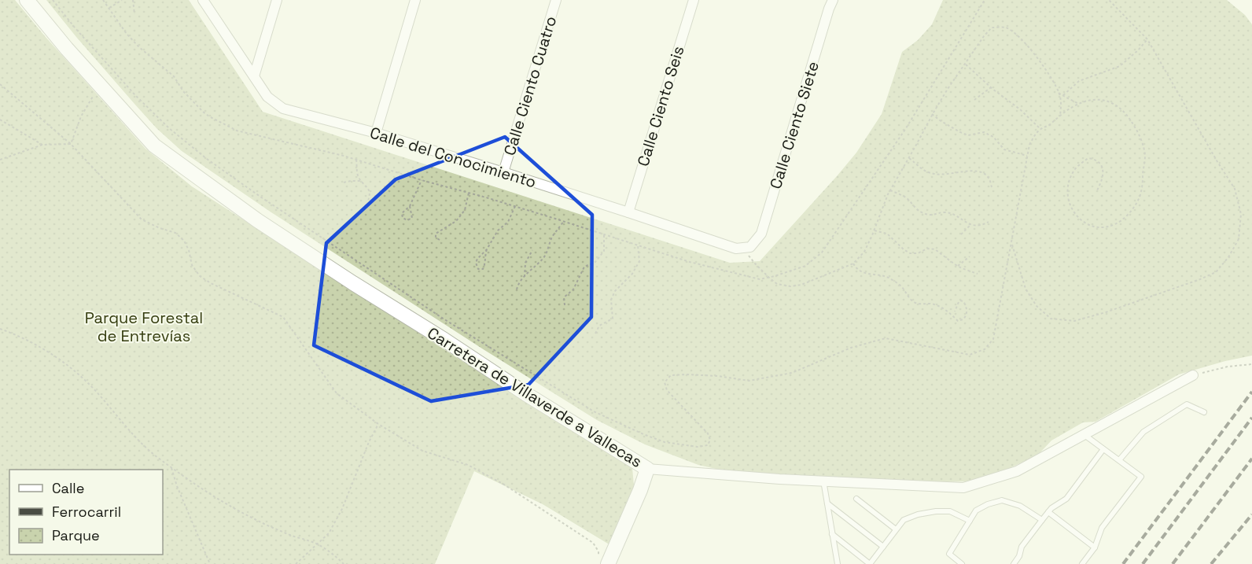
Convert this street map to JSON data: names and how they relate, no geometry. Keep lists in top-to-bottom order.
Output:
{
  "streets": {
    "main road": ["Carretera de Villaverde a Vallecas"],
    "street": [
      "Calle Ciento Cuatro",
      "Calle Ciento Seis",
      "Calle Ciento Siete",
      "Calle del Conocimiento"
    ]
  },
  "crossings": [
    ["Calle Ciento Cuatro", "Calle del Conocimiento"],
    ["Calle Ciento Seis", "Calle del Conocimiento"],
    ["Calle Ciento Siete", "Calle del Conocimiento"]
  ],
  "parks": ["Parque Forestal de Entrevías"],
  "legend": ["Calle", "Ferrocarril", "Parque"]
}
